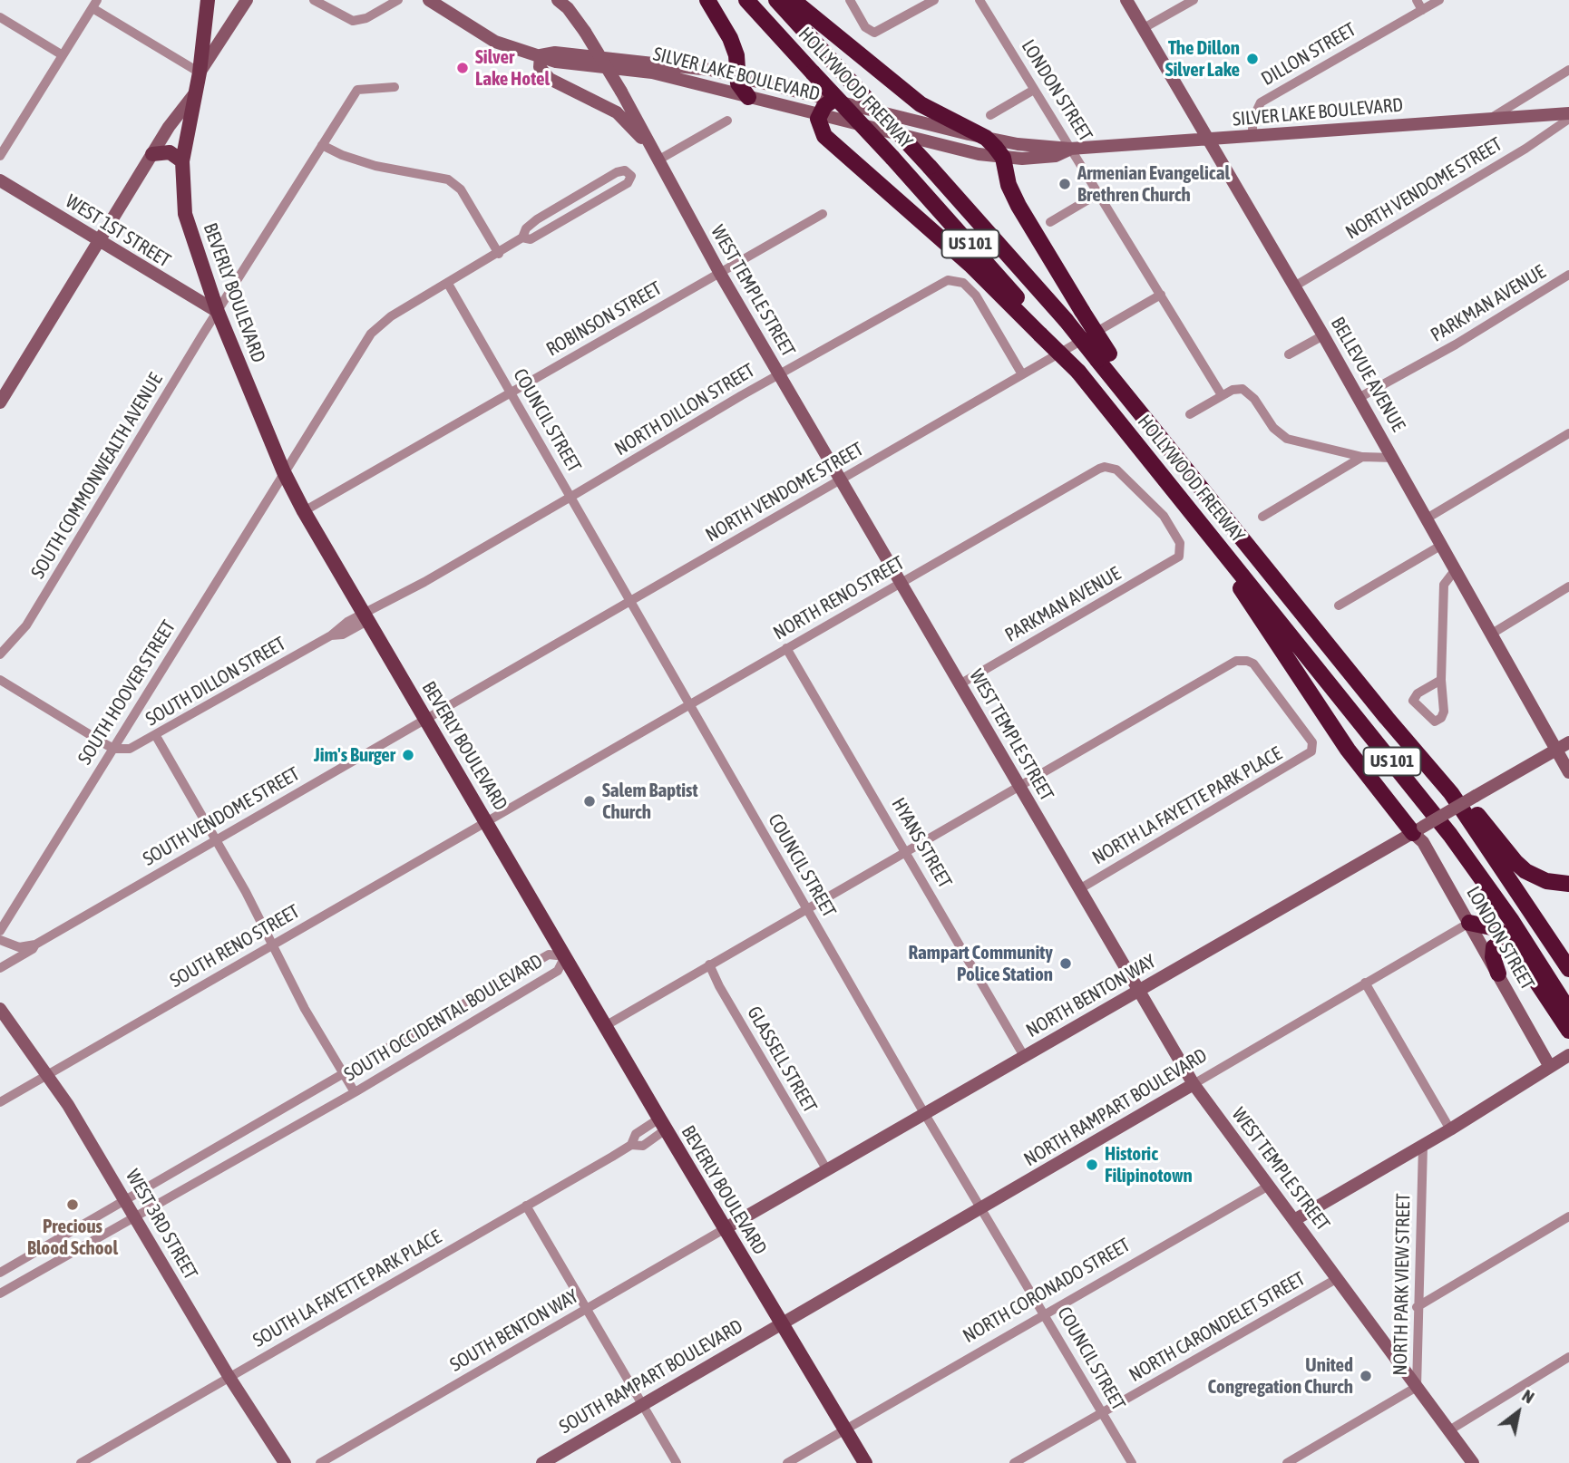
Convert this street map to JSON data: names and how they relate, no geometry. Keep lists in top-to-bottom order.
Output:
{
  "streets": {
    "highway": ["HOLLYWOOD FREEWAY", "US 101"],
    "main road": [
      "SILVER LAKE BOULEVARD",
      "LONDON STREET",
      "WEST 1ST STREET",
      "WEST TEMPLE STREET",
      "BEVERLY BOULEVARD",
      "BELLEVUE AVENUE",
      "NORTH BENTON WAY",
      "NORTH RAMPART BOULEVARD",
      "WEST 3RD STREET",
      "SOUTH RAMPART BOULEVARD"
    ],
    "street": [
      "DILLON STREET",
      "NORTH VENDOME STREET",
      "PARKMAN AVENUE",
      "ROBINSON STREET",
      "NORTH DILLON STREET",
      "COUNCIL STREET",
      "SOUTH COMMONWEALTH AVENUE",
      "NORTH RENO STREET",
      "SOUTH DILLON STREET",
      "SOUTH HOOVER STREET",
      "NORTH LA FAYETTE PARK PLACE",
      "SOUTH VENDOME STREET",
      "HYANS STREET",
      "SOUTH RENO STREET",
      "SOUTH OCCIDENTAL BOULEVARD",
      "GLASSELL STREET",
      "NORTH PARK VIEW STREET",
      "SOUTH LA FAYETTE PARK PLACE",
      "NORTH CORONADO STREET",
      "NORTH CARONDELET STREET",
      "SOUTH BENTON WAY"
    ]
  },
  "crossings": [
    ["DILLON STREET", "SILVER LAKE BOULEVARD"],
    ["SILVER LAKE BOULEVARD", "LONDON STREET"],
    ["SILVER LAKE BOULEVARD", "NORTH VENDOME STREET"],
    ["SILVER LAKE BOULEVARD", "BELLEVUE AVENUE"],
    ["LONDON STREET", "NORTH VENDOME STREET"],
    ["LONDON STREET", "NORTH BENTON WAY"],
    ["LONDON STREET", "NORTH RAMPART BOULEVARD"],
    ["NORTH VENDOME STREET", "WEST TEMPLE STREET"],
    ["NORTH VENDOME STREET", "BEVERLY BOULEVARD"],
    ["NORTH VENDOME STREET", "BELLEVUE AVENUE"],
    ["NORTH VENDOME STREET", "NORTH DILLON STREET"],
    ["NORTH VENDOME STREET", "COUNCIL STREET"],
    ["NORTH VENDOME STREET", "SOUTH VENDOME STREET"],
    ["WEST 1ST STREET", "BEVERLY BOULEVARD"],
    ["WEST 1ST STREET", "SOUTH COMMONWEALTH AVENUE"],
    ["WEST TEMPLE STREET", "PARKMAN AVENUE"],
    ["WEST TEMPLE STREET", "ROBINSON STREET"],
    ["WEST TEMPLE STREET", "NORTH DILLON STREET"],
    ["WEST TEMPLE STREET", "NORTH RENO STREET"],
    ["WEST TEMPLE STREET", "NORTH LA FAYETTE PARK PLACE"],
    ["WEST TEMPLE STREET", "NORTH BENTON WAY"],
    ["WEST TEMPLE STREET", "NORTH RAMPART BOULEVARD"],
    ["WEST TEMPLE STREET", "NORTH PARK VIEW STREET"],
    ["WEST TEMPLE STREET", "NORTH CORONADO STREET"],
    ["WEST TEMPLE STREET", "NORTH CARONDELET STREET"],
    ["BEVERLY BOULEVARD", "ROBINSON STREET"],
    ["BEVERLY BOULEVARD", "NORTH DILLON STREET"],
    ["BEVERLY BOULEVARD", "SOUTH COMMONWEALTH AVENUE"],
    ["BEVERLY BOULEVARD", "NORTH RENO STREET"],
    ["BEVERLY BOULEVARD", "SOUTH DILLON STREET"],
    ["BEVERLY BOULEVARD", "SOUTH HOOVER STREET"],
    ["BEVERLY BOULEVARD", "SOUTH VENDOME STREET"],
    ["BEVERLY BOULEVARD", "SOUTH RENO STREET"],
    ["BEVERLY BOULEVARD", "NORTH BENTON WAY"],
    ["BEVERLY BOULEVARD", "SOUTH OCCIDENTAL BOULEVARD"],
    ["BEVERLY BOULEVARD", "NORTH RAMPART BOULEVARD"],
    ["BEVERLY BOULEVARD", "SOUTH LA FAYETTE PARK PLACE"],
    ["BEVERLY BOULEVARD", "NORTH CORONADO STREET"],
    ["BEVERLY BOULEVARD", "SOUTH BENTON WAY"],
    ["BEVERLY BOULEVARD", "SOUTH RAMPART BOULEVARD"],
    ["PARKMAN AVENUE", "BELLEVUE AVENUE"],
    ["PARKMAN AVENUE", "NORTH RENO STREET"],
    ["ROBINSON STREET", "COUNCIL STREET"],
    ["BELLEVUE AVENUE", "NORTH BENTON WAY"],
    ["NORTH DILLON STREET", "COUNCIL STREET"],
    ["NORTH DILLON STREET", "SOUTH DILLON STREET"],
    ["COUNCIL STREET", "NORTH RENO STREET"],
    ["COUNCIL STREET", "SOUTH HOOVER STREET"],
    ["COUNCIL STREET", "NORTH BENTON WAY"],
    ["COUNCIL STREET", "NORTH RAMPART BOULEVARD"],
    ["COUNCIL STREET", "NORTH CORONADO STREET"],
    ["COUNCIL STREET", "NORTH CARONDELET STREET"],
    ["NORTH RENO STREET", "HYANS STREET"],
    ["NORTH RENO STREET", "SOUTH RENO STREET"],
    ["SOUTH DILLON STREET", "SOUTH HOOVER STREET"],
    ["HYANS STREET", "NORTH BENTON WAY"],
    ["SOUTH RENO STREET", "WEST 3RD STREET"],
    ["NORTH BENTON WAY", "GLASSELL STREET"],
    ["NORTH BENTON WAY", "SOUTH BENTON WAY"],
    ["SOUTH OCCIDENTAL BOULEVARD", "WEST 3RD STREET"],
    ["NORTH RAMPART BOULEVARD", "SOUTH RAMPART BOULEVARD"],
    ["WEST 3RD STREET", "SOUTH LA FAYETTE PARK PLACE"]
  ],
  "places": [
    "The Dillon Silver Lake",
    "Silver Lake Hotel",
    "Armenian Evangelical Brethren Church",
    "Jim's Burger",
    "Salem Baptist Church",
    "Rampart Community Police Station",
    "Historic Filipinotown",
    "Precious Blood School",
    "United Congregation Church"
  ],
  "north": "top right"
}
